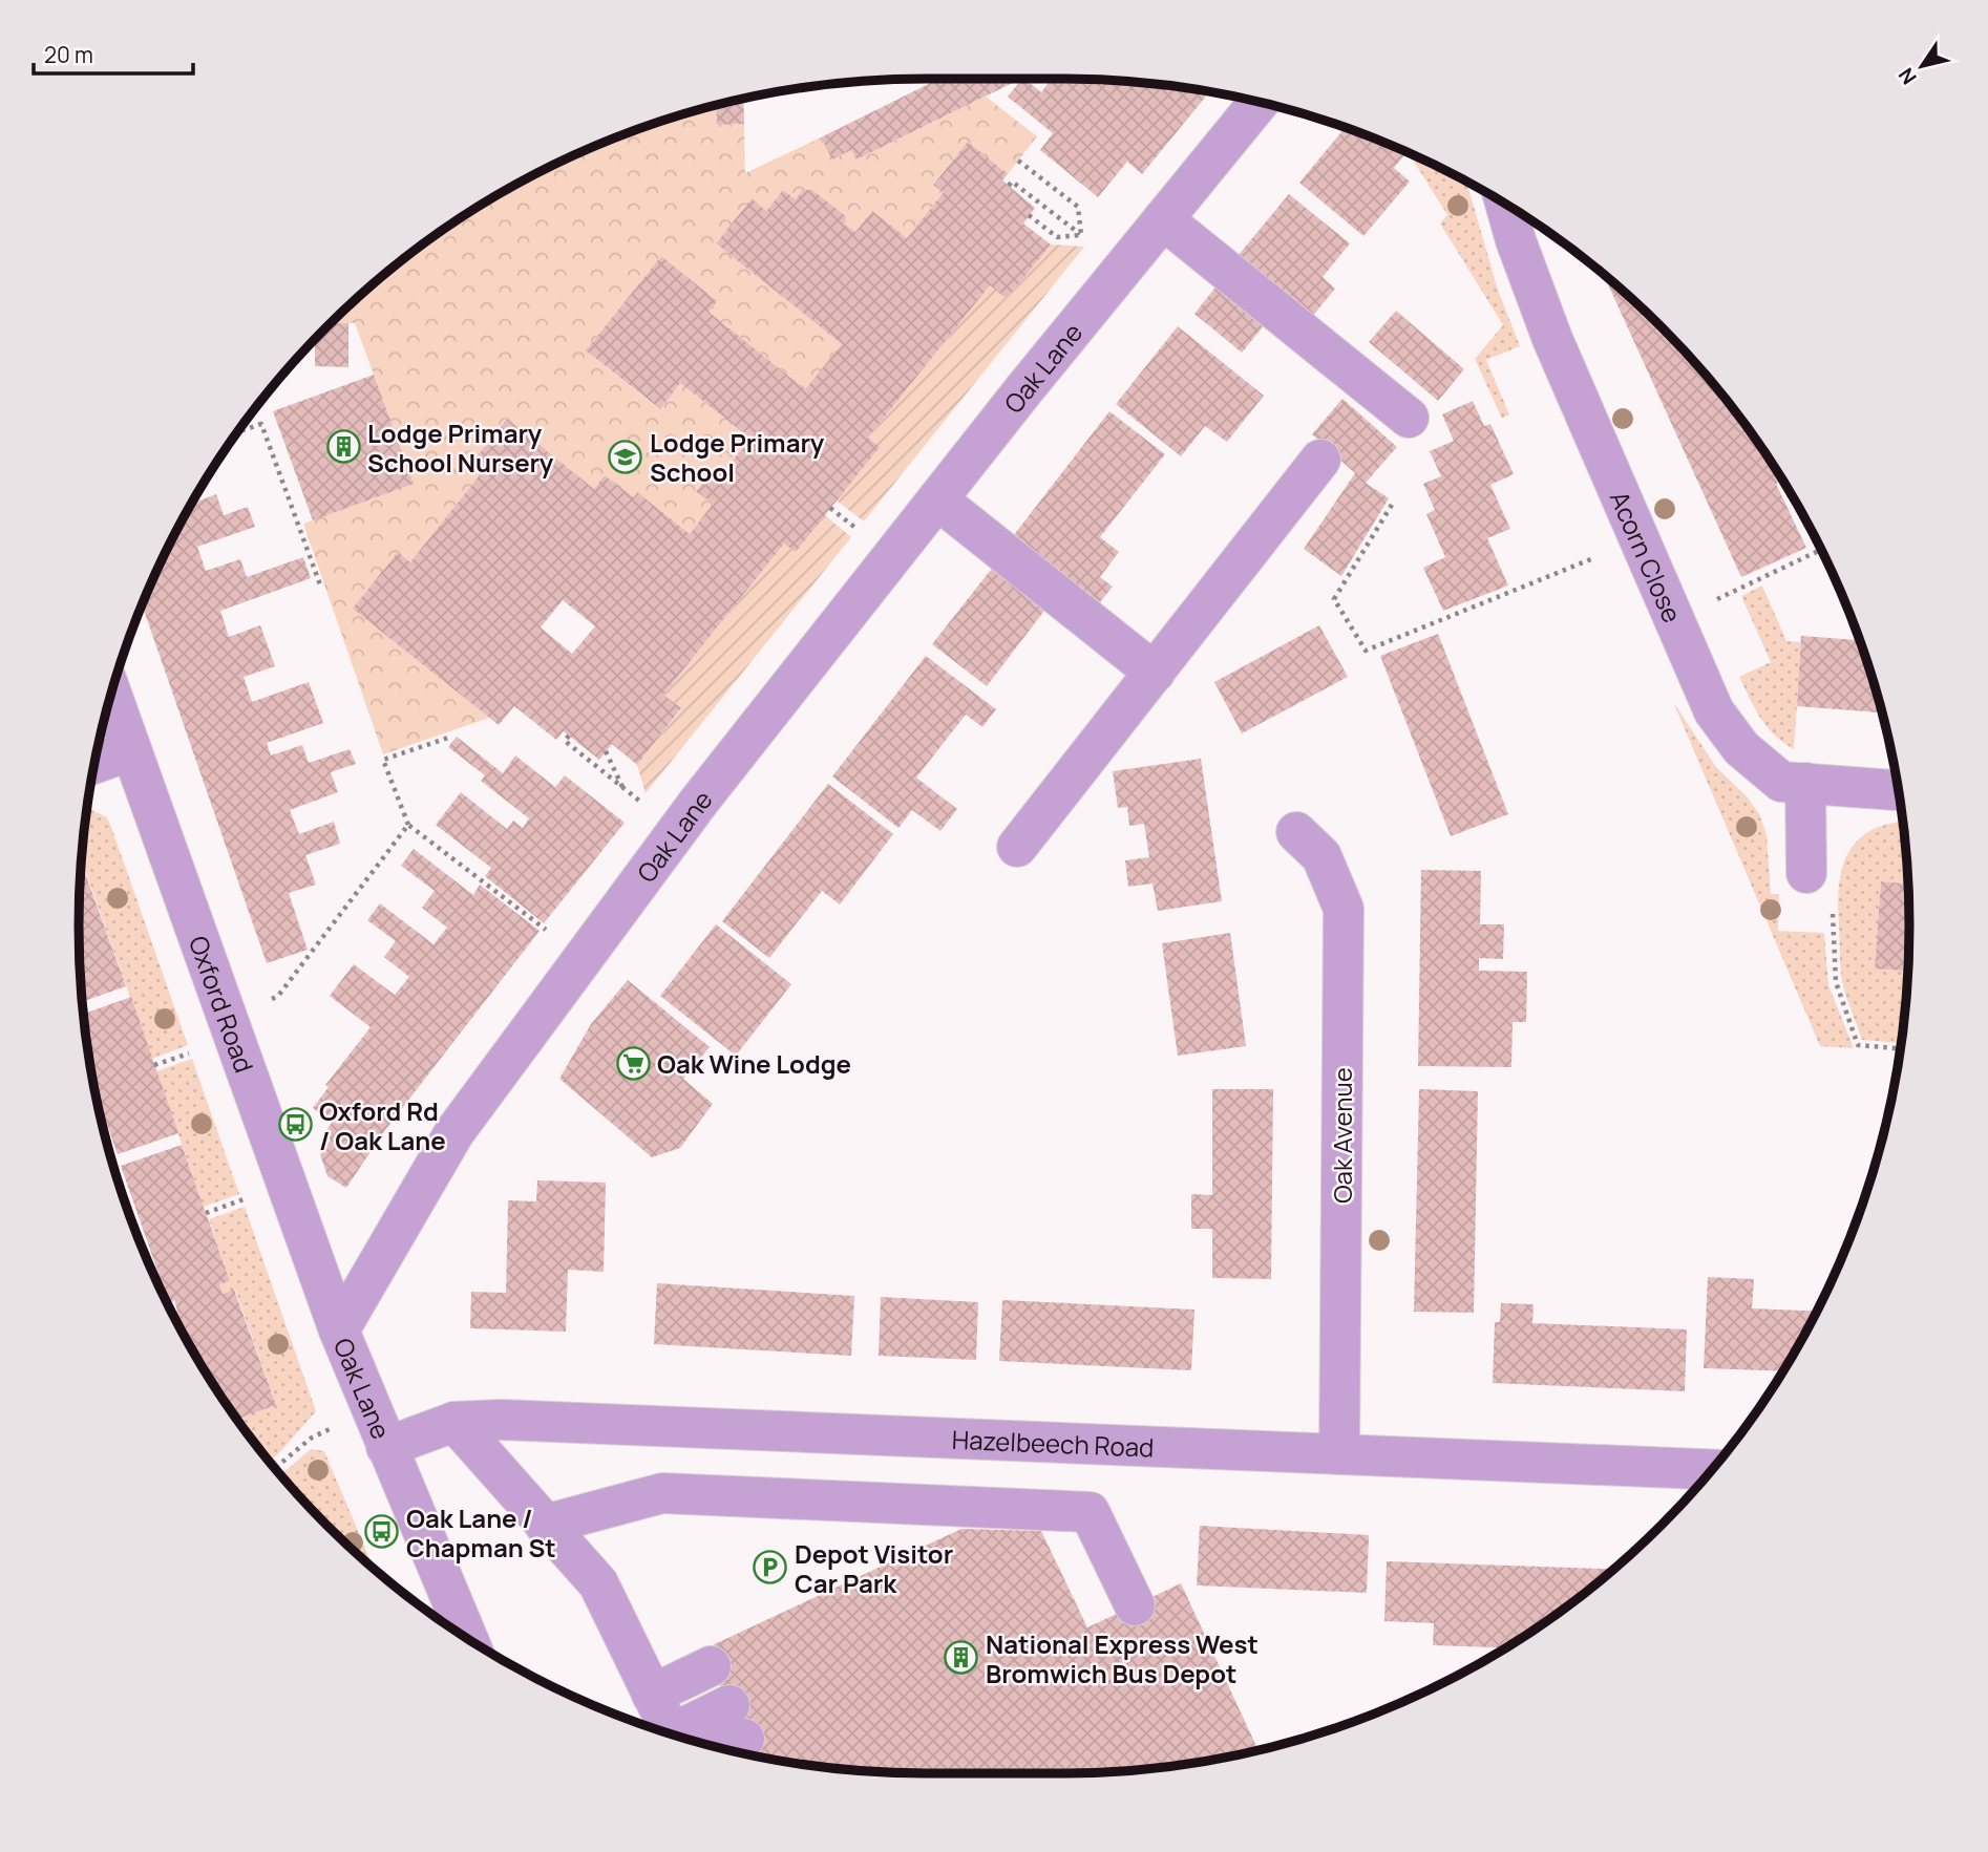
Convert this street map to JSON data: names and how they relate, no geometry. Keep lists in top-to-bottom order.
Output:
{
  "streets": {
    "street": [
      "Oak Lane",
      "Acorn Close",
      "Oxford Road",
      "Oak Avenue",
      "Hazelbeech Road"
    ]
  },
  "crossings": [
    ["Oak Lane", "Oxford Road"],
    ["Oak Lane", "Hazelbeech Road"],
    ["Oak Avenue", "Hazelbeech Road"]
  ],
  "places": {
    "building": ["Lodge Primary School Nursery", "National Express West Bromwich Bus Depot"],
    "school or university": ["Lodge Primary School"],
    "supermarket": ["Oak Wine Lodge"],
    "bus stop": ["Oxford Rd / Oak Lane", "Oak Lane / Chapman St"],
    "parking": ["Depot Visitor Car Park"]
  },
  "scale_bar": "20 m",
  "north": "bottom left"
}
